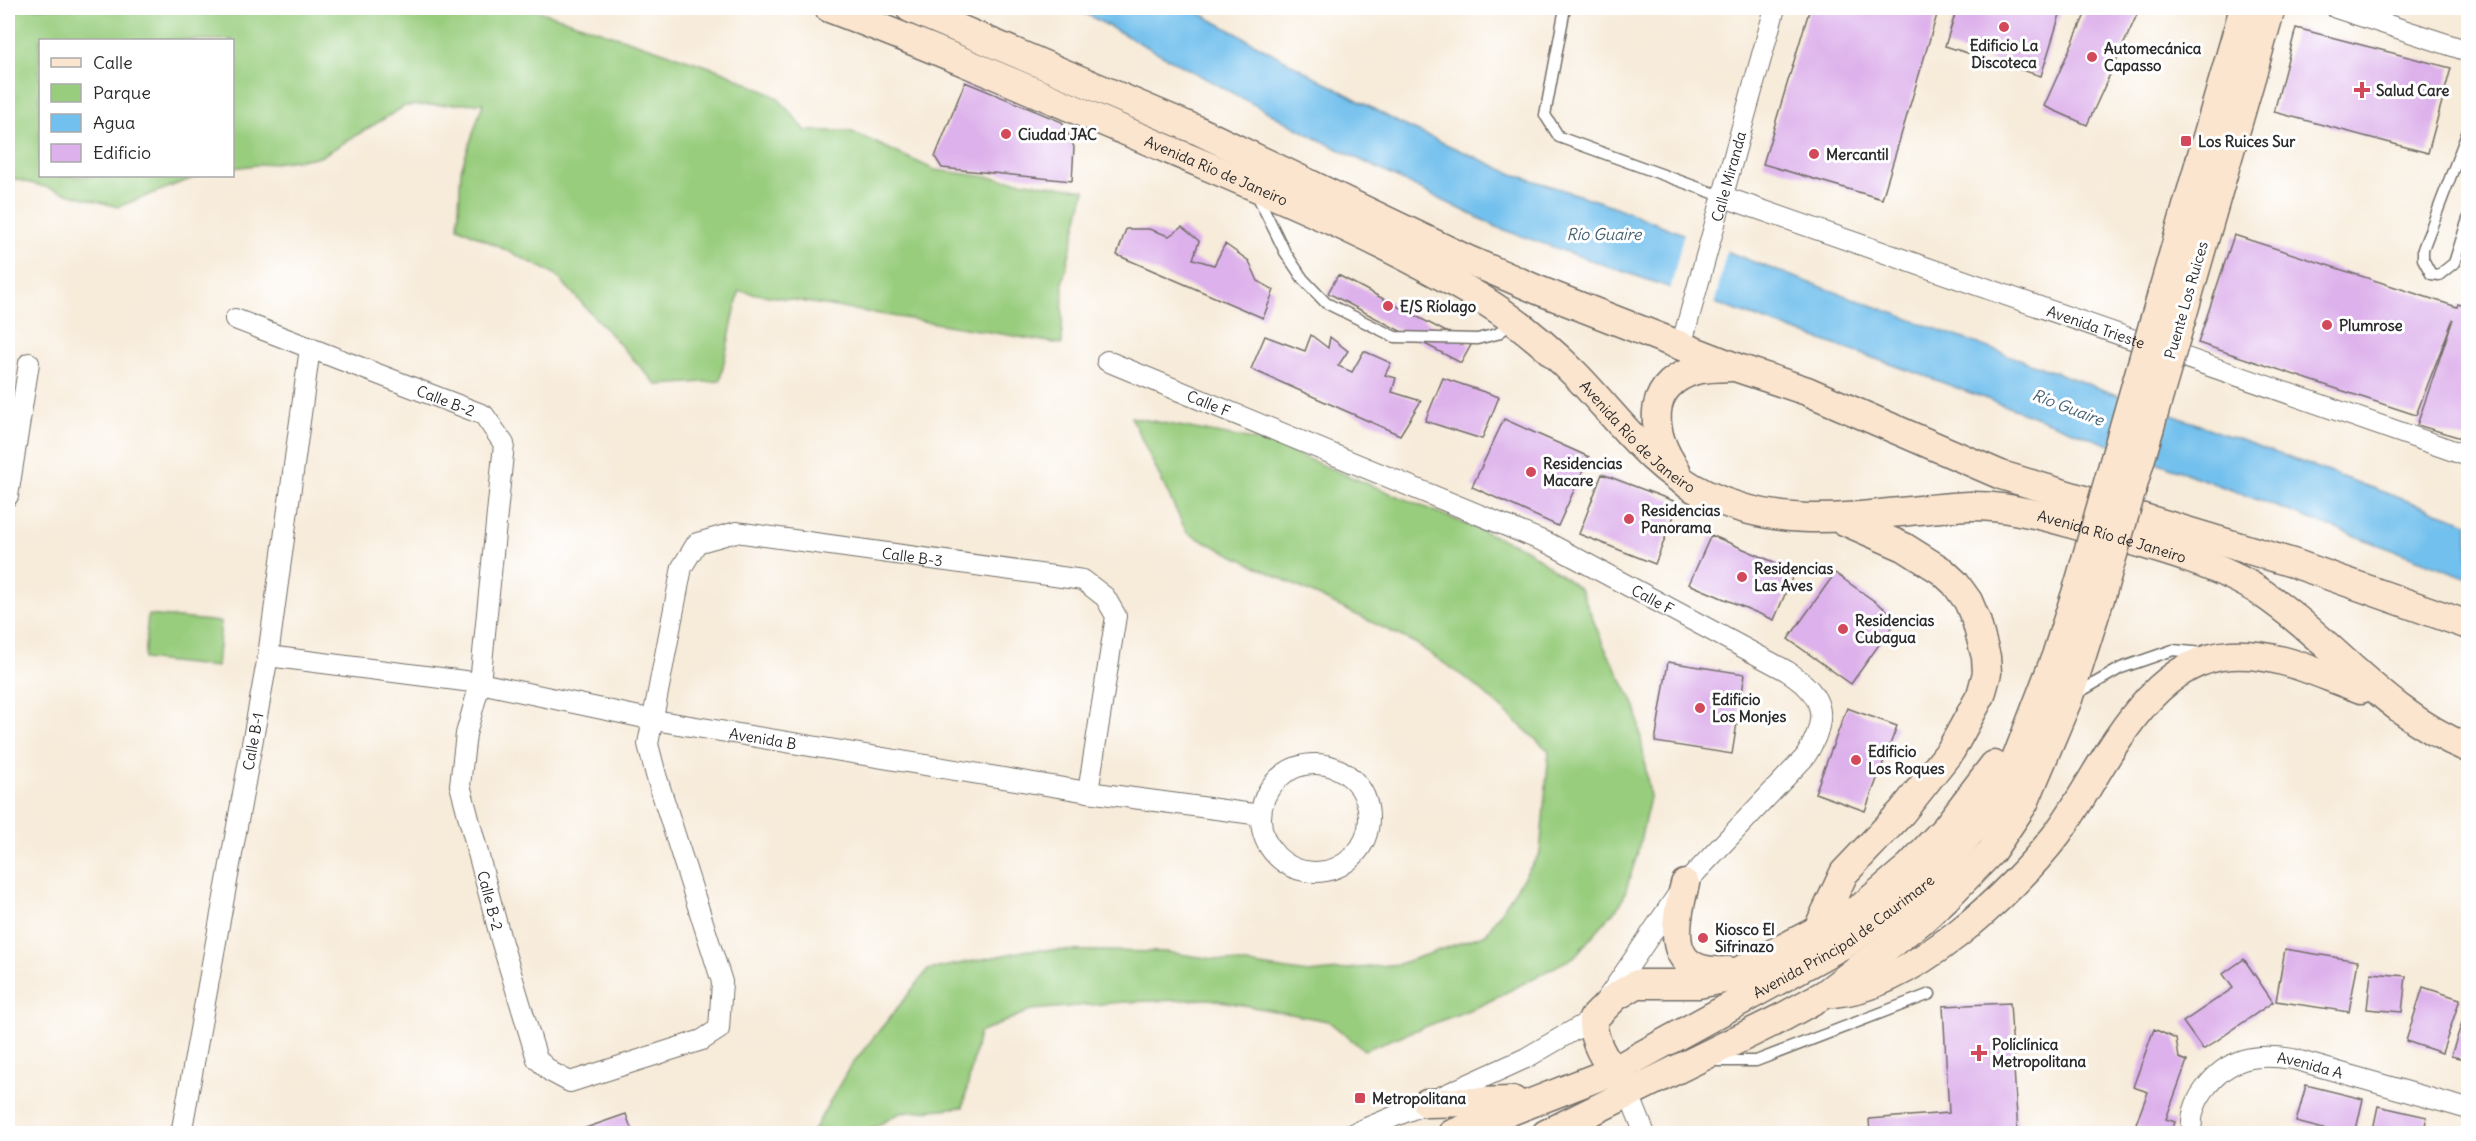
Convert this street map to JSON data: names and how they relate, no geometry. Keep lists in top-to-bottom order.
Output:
{
  "streets": {
    "main road": ["Avenida Río de Janeiro", "Puente Los Ruices", "Avenida Principal de Caurimare"],
    "street": [
      "Calle Miranda",
      "Avenida Trieste",
      "Calle B-2",
      "Calle F",
      "Calle B-3",
      "Avenida B",
      "Calle B-1",
      "Avenida A"
    ]
  },
  "crossings": [
    ["Avenida Río de Janeiro", "Calle Miranda"],
    ["Calle Miranda", "Avenida Trieste"],
    ["Puente Los Ruices", "Avenida Principal de Caurimare"],
    ["Calle B-2", "Calle B-3"],
    ["Calle B-2", "Avenida B"],
    ["Calle B-2", "Calle B-1"],
    ["Calle B-3", "Avenida B"],
    ["Avenida B", "Calle B-1"]
  ],
  "water": ["Río Guaire"],
  "places": {
    "other": [
      "Edificio La Discoteca",
      "Automecánica Capasso",
      "Ciudad JAC",
      "Mercantil",
      "E/S Ríolago",
      "Plumrose",
      "Residencias Macare",
      "Residencias Panorama",
      "Residencias Las Aves",
      "Residencias Cubagua",
      "Edificio Los Monjes",
      "Edificio Los Roques",
      "Kiosco El Sifrinazo"
    ],
    "health": ["Salud Care", "Policlínica Metropolitana"],
    "transit": ["Los Ruices Sur", "Metropolitana"]
  },
  "legend": [
    "Calle",
    "Parque",
    "Agua",
    "Edificio"
  ]
}
